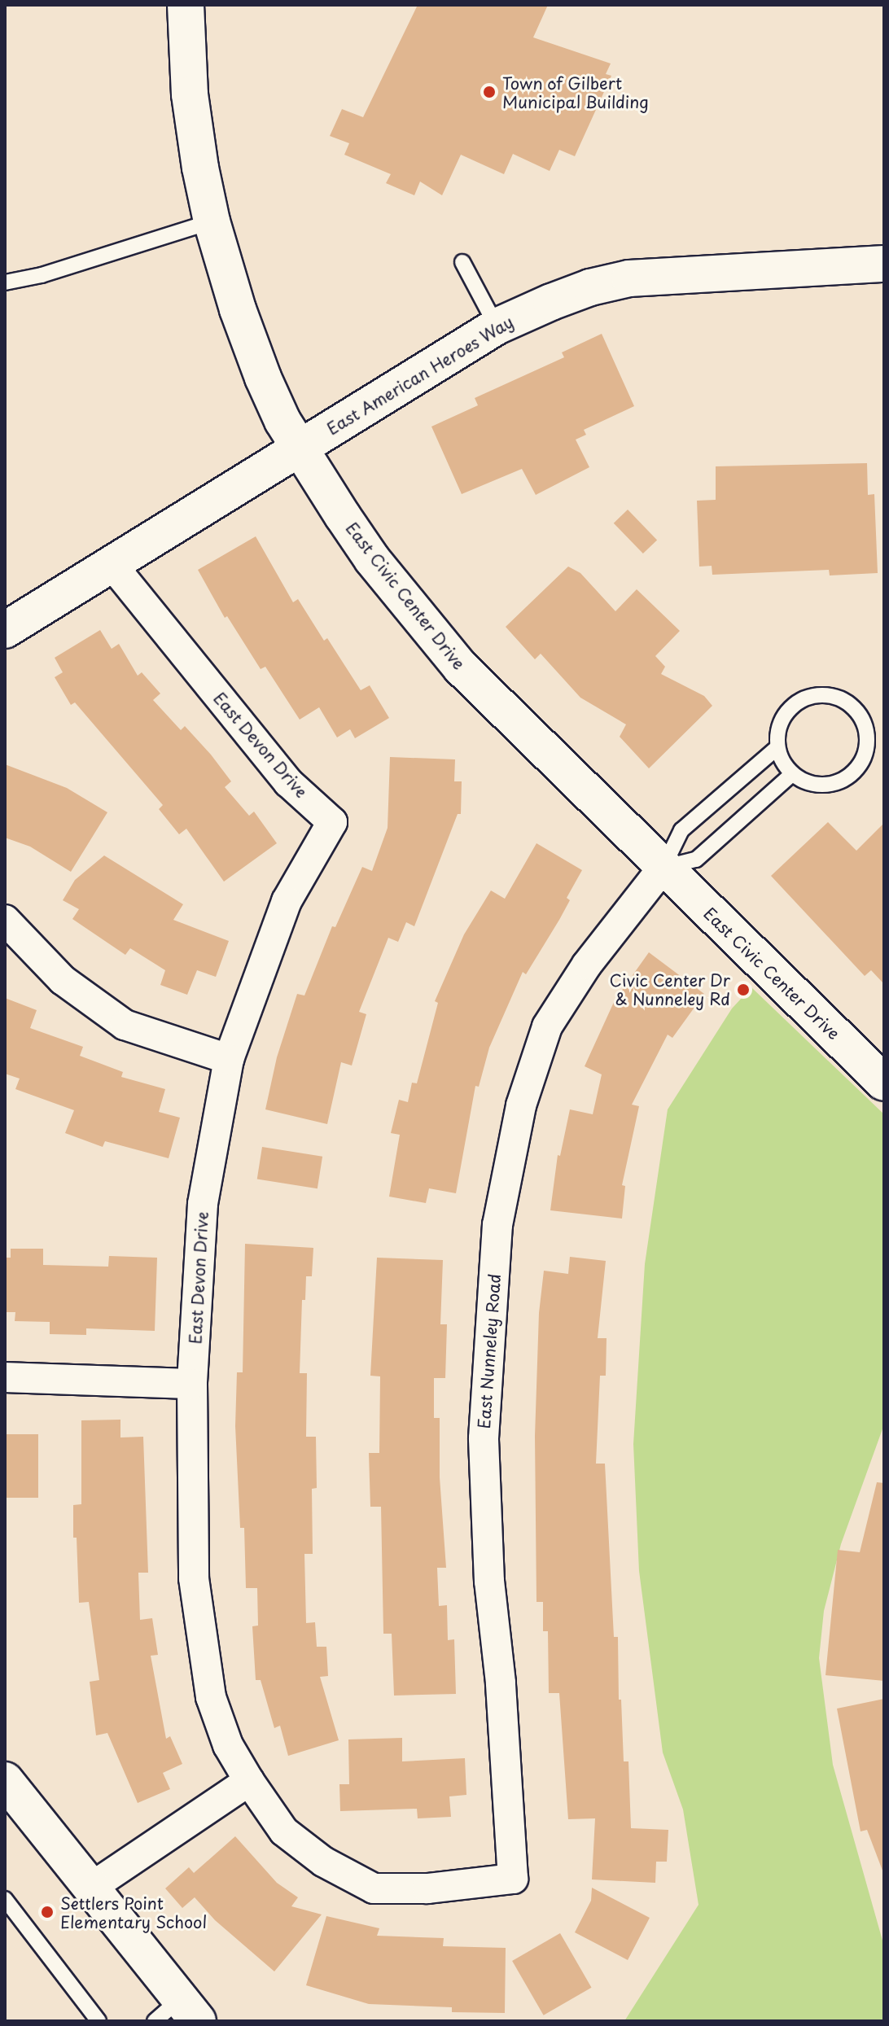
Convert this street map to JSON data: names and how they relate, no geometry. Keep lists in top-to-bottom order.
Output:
{
  "streets": {
    "street": [
      "East American Heroes Way",
      "East Civic Center Drive",
      "East Devon Drive",
      "East Nunneley Road"
    ]
  },
  "crossings": [
    ["East American Heroes Way", "East Civic Center Drive"],
    ["East American Heroes Way", "East Devon Drive"],
    ["East Civic Center Drive", "East Nunneley Road"],
    ["East Devon Drive", "East Nunneley Road"]
  ],
  "places": ["Town of Gilbert Municipal Building", "Civic Center Dr & Nunneley Rd", "Settlers Point Elementary School"]
}
